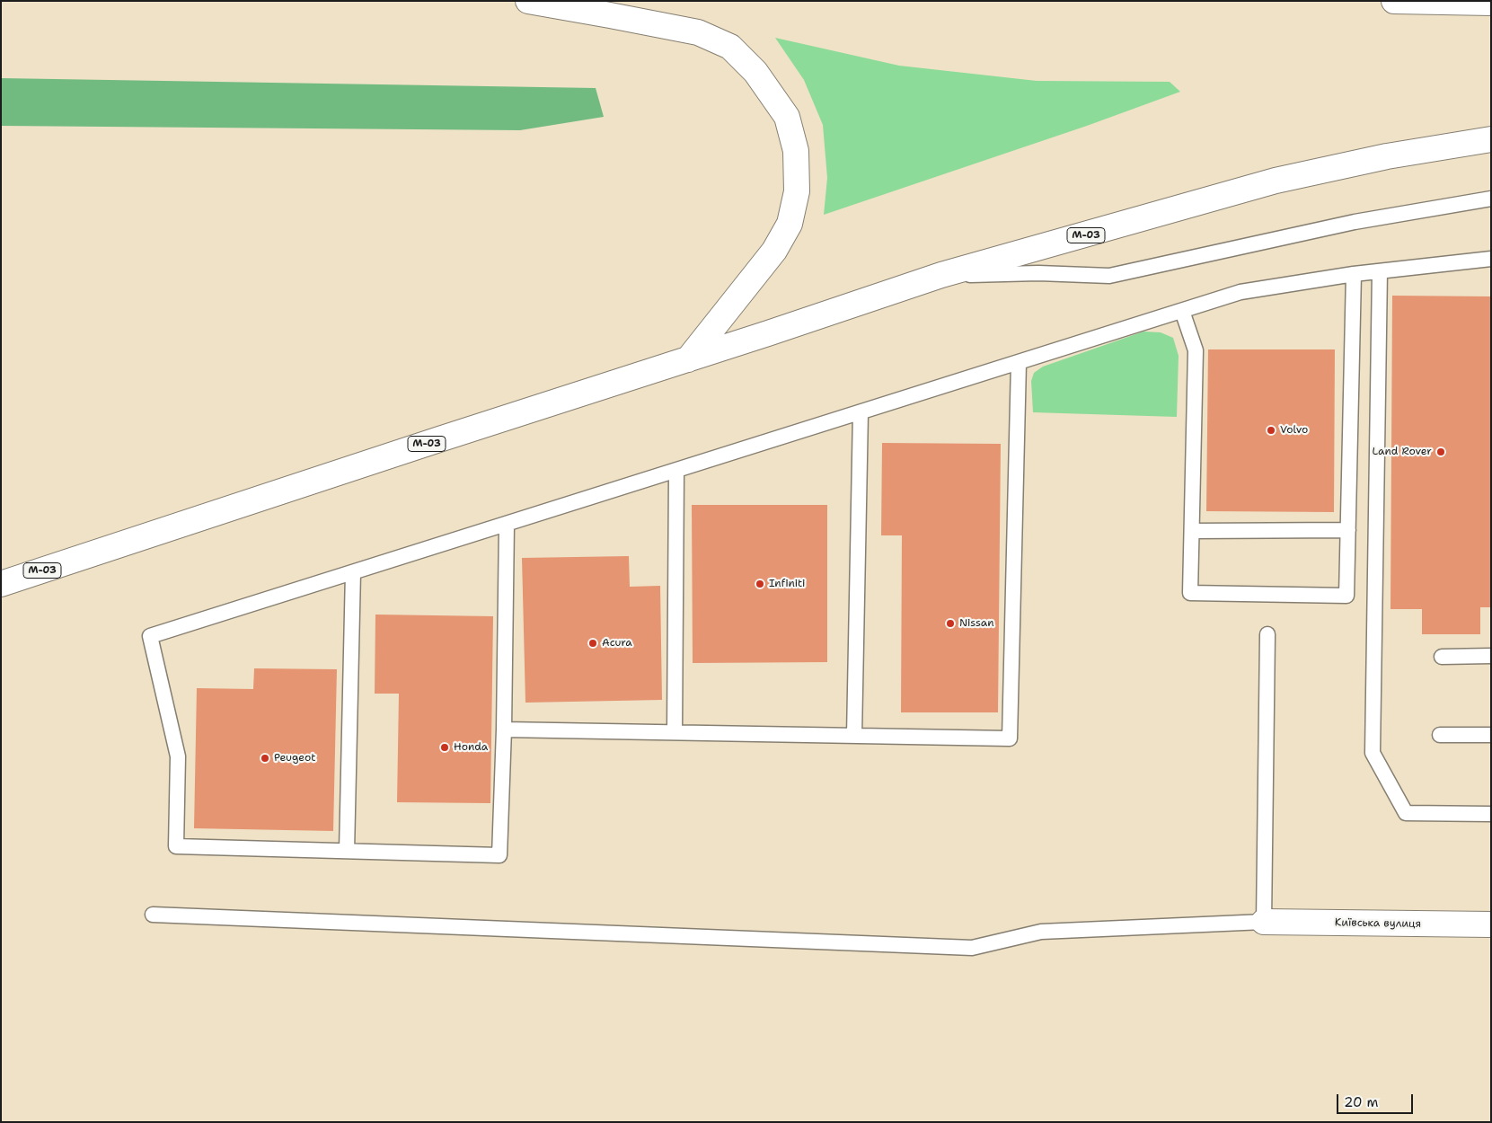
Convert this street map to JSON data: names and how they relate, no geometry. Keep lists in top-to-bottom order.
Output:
{
  "streets": {
    "main road": ["М-03", "Київська вулиця"]
  },
  "places": [
    "Volvo",
    "Land Rover",
    "Infiniti",
    "Nissan",
    "Acura",
    "Honda",
    "Peugeot"
  ],
  "scale_bar": "20 m"
}
